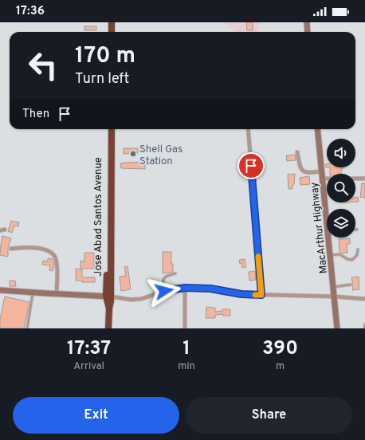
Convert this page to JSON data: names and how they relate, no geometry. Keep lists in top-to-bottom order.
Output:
{
  "streets": {
    "highway": ["Jose Abad Santos Avenue"],
    "main road": ["MacArthur Highway"]
  },
  "places": ["Shell Gas Station"],
  "page": {
    "status": "17:36",
    "turn": ["170 m", "Turn left"],
    "then": "Then",
    "eta": [
      "17:37",
      "Arrival",
      "1",
      "min",
      "390",
      "m"
    ],
    "buttons": ["Exit", "Share"]
  }
}
